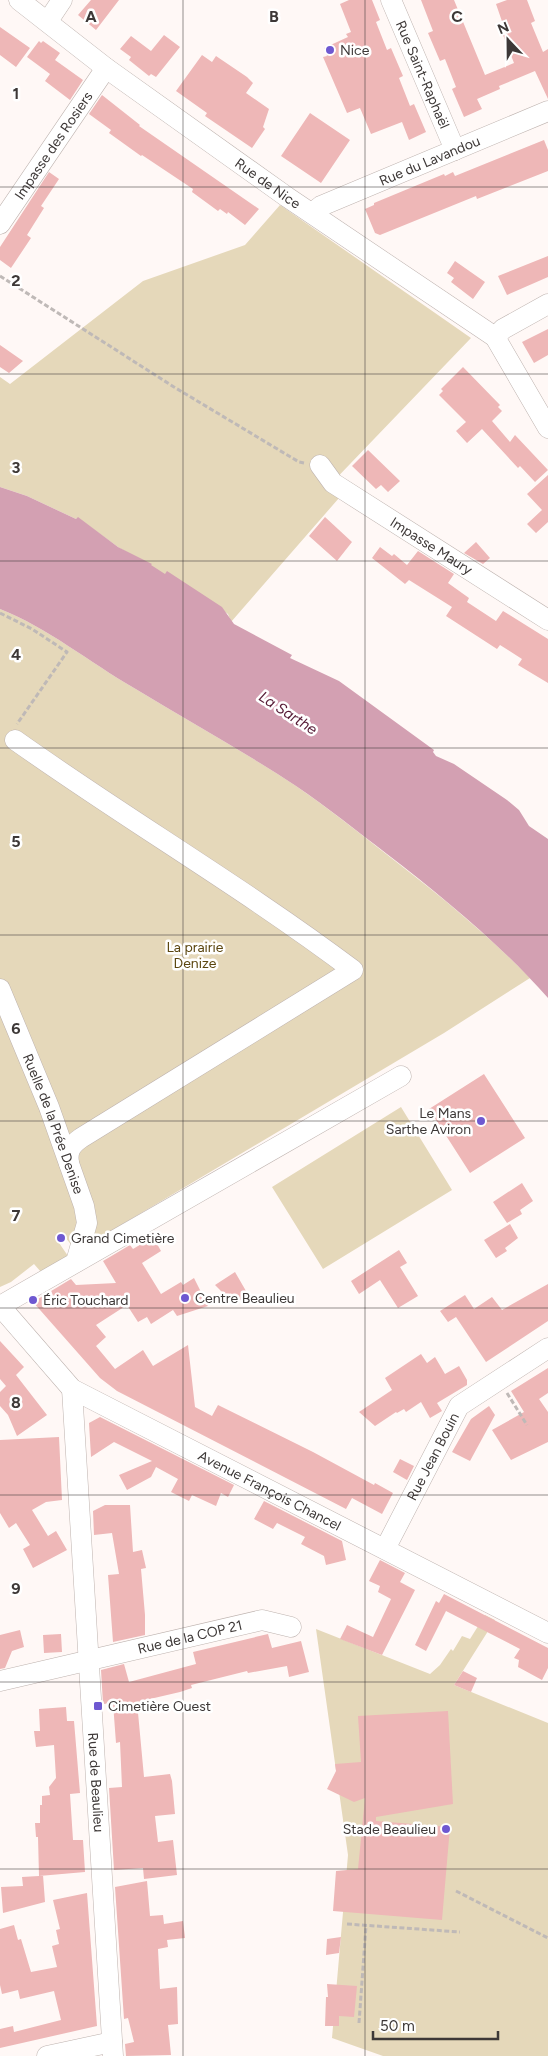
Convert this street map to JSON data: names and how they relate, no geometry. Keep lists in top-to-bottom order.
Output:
{
  "streets": {
    "street": [
      "Rue Saint-Raphaël",
      "Impasse des Rosiers",
      "Rue du Lavandou",
      "Rue de Nice",
      "Impasse Maury",
      "Ruelle de la Prée Denise",
      "Rue Jean Bouin",
      "Avenue François Chancel",
      "Rue de la COP 21",
      "Rue de Beaulieu"
    ]
  },
  "crossings": [
    ["Rue Saint-Raphaël", "Rue du Lavandou"],
    ["Impasse des Rosiers", "Rue de Nice"],
    ["Rue du Lavandou", "Rue de Nice"],
    ["Rue Jean Bouin", "Avenue François Chancel"],
    ["Avenue François Chancel", "Rue de Beaulieu"],
    ["Rue de la COP 21", "Rue de Beaulieu"]
  ],
  "water": ["La Sarthe"],
  "parks": ["La prairie Denize"],
  "places": {
    "other": [
      "Nice",
      "Le Mans Sarthe Aviron",
      "Grand Cimetière",
      "Centre Beaulieu",
      "Éric Touchard",
      "Stade Beaulieu"
    ],
    "transit": ["Cimetière Ouest"]
  },
  "scale_bar": "50 m",
  "north": "top",
  "grid": {
    "columns": ["A", "B", "C"],
    "rows": [
      "1",
      "2",
      "3",
      "4",
      "5",
      "6",
      "7",
      "8",
      "9"
    ]
  }
}
